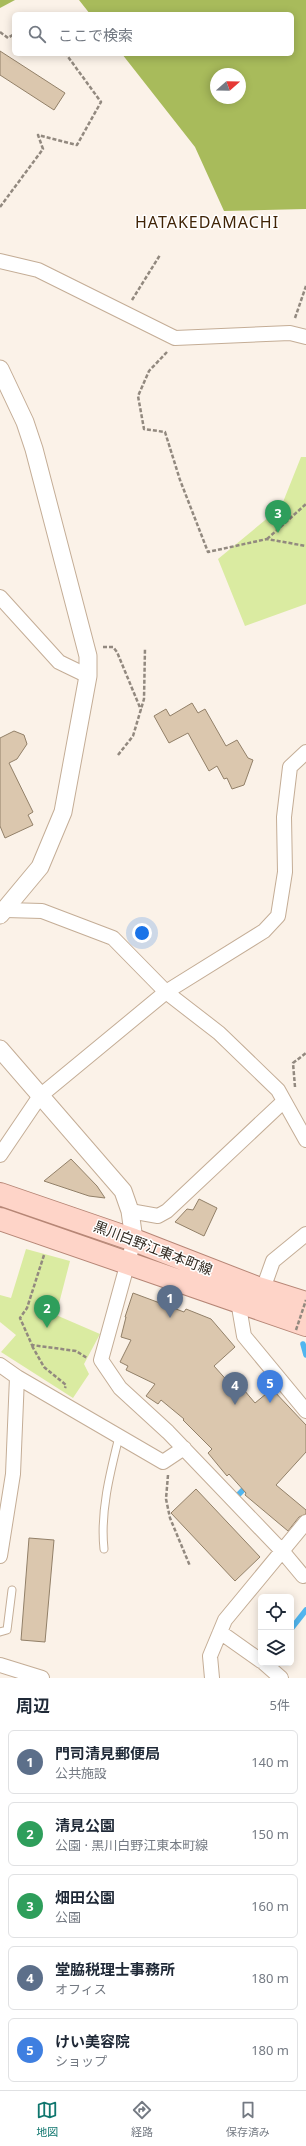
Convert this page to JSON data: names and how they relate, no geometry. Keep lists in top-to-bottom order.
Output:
{
  "streets": {
    "main road": ["黒川白野江東本町線"]
  },
  "districts": ["HATAKEDAMACHI"],
  "north": "right",
  "page": {
    "search": "ここで検索",
    "pins": [
      "3",
      "1",
      "2",
      "5",
      "4"
    ],
    "heading": ["周辺", "5件"],
    "list": [
      {
        "mark": "1",
        "name": "門司清見郵便局",
        "note": "公共施設",
        "value": "140 m"
      },
      {
        "mark": "2",
        "name": "清見公園",
        "note": "公園 · 黒川白野江東本町線",
        "value": "150 m"
      },
      {
        "mark": "3",
        "name": "畑田公園",
        "note": "公園",
        "value": "160 m"
      },
      {
        "mark": "4",
        "name": "堂脇税理士事務所",
        "note": "オフィス",
        "value": "180 m"
      },
      {
        "mark": "5",
        "name": "けい美容院",
        "note": "ショップ",
        "value": "180 m"
      }
    ],
    "nav": ["地図", "経路", "保存済み"]
  }
}
